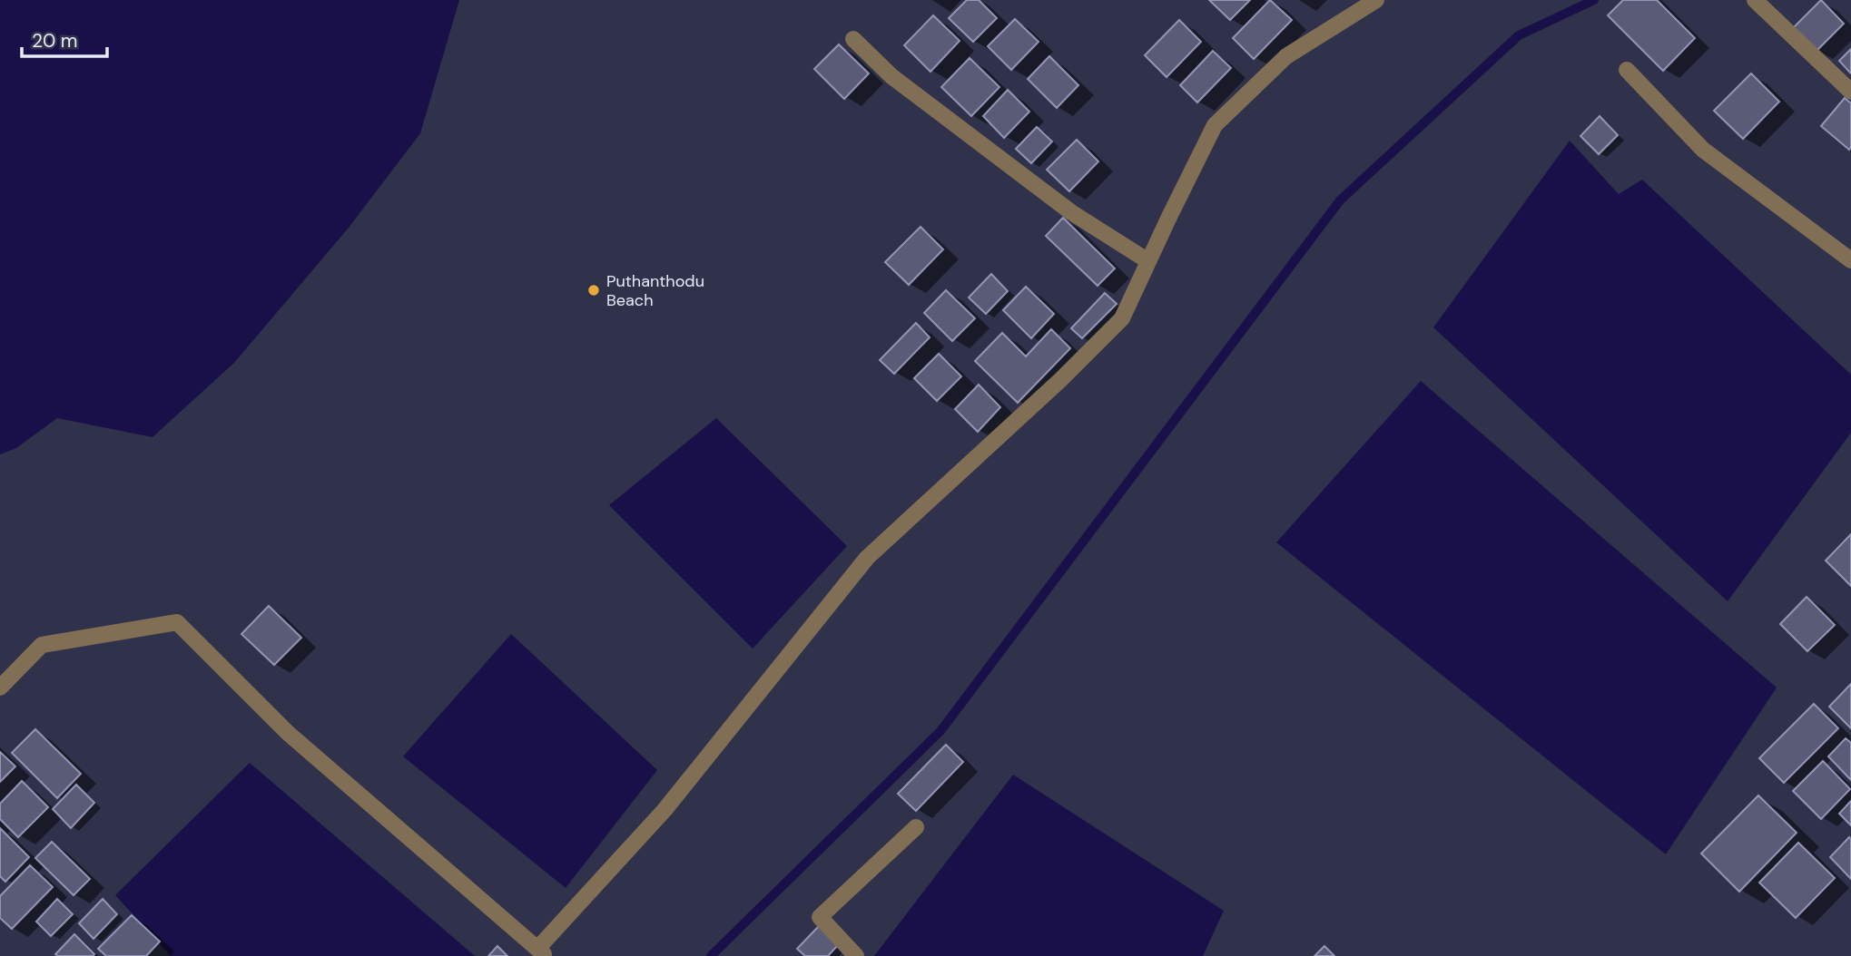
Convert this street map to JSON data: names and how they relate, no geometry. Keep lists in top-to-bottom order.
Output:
{
  "places": ["Puthanthodu Beach"],
  "scale_bar": "20 m"
}
